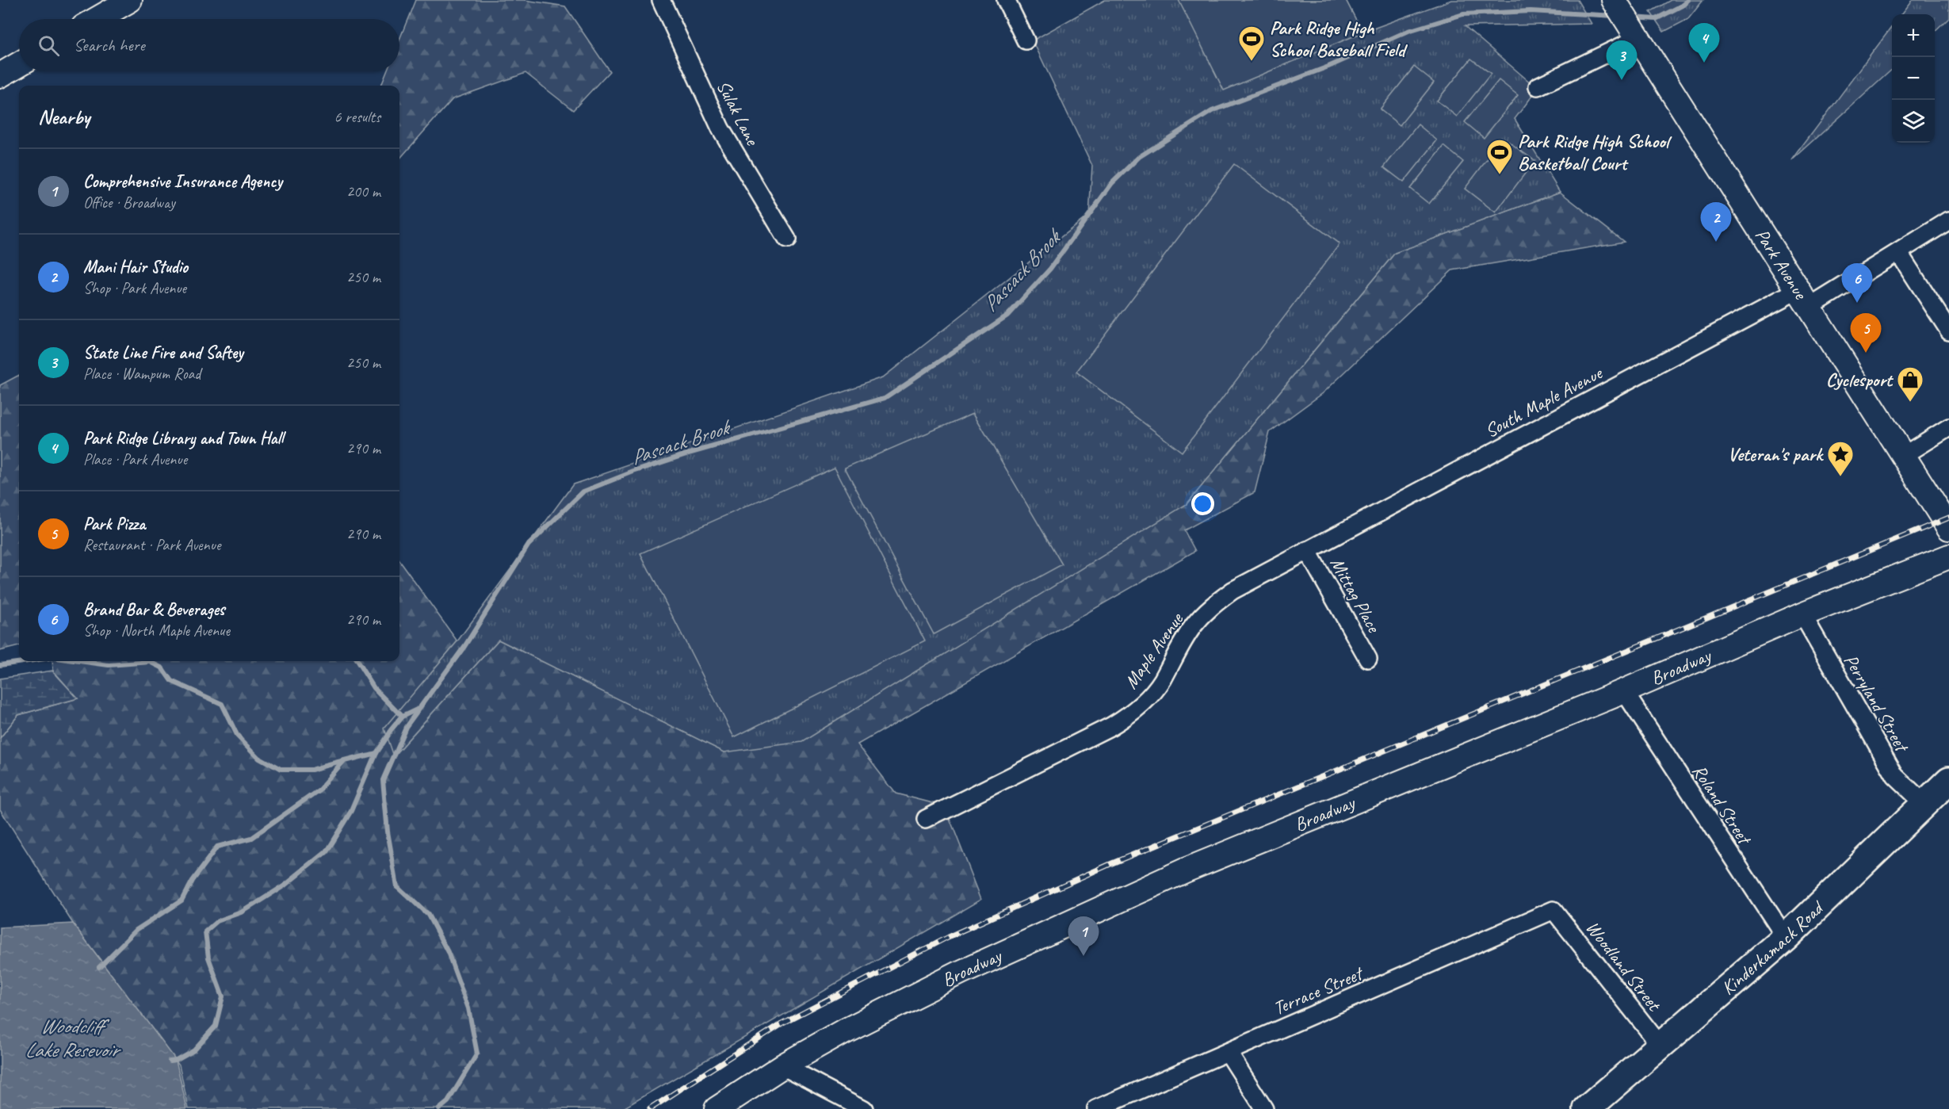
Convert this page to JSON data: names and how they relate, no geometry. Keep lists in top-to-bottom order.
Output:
{
  "streets": {
    "main road": ["Kinderkamack Road"],
    "street": [
      "Sulak Lane",
      "Park Avenue",
      "South Maple Avenue",
      "Mittag Place",
      "Maple Avenue",
      "Broadway",
      "Perryland Street",
      "Roland Street",
      "Woodland Street",
      "Terrace Street"
    ]
  },
  "crossings": [
    ["Park Avenue", "South Maple Avenue"],
    ["South Maple Avenue", "Mittag Place"],
    ["South Maple Avenue", "Maple Avenue"],
    ["Mittag Place", "Maple Avenue"],
    ["Broadway", "Perryland Street"],
    ["Broadway", "Roland Street"],
    ["Perryland Street", "Kinderkamack Road"],
    ["Roland Street", "Kinderkamack Road"],
    ["Kinderkamack Road", "Woodland Street"],
    ["Woodland Street", "Terrace Street"]
  ],
  "water": ["Pascack Brook", "Woodcliff Lake Resevoir"],
  "places": {
    "sports": ["Park Ridge High School Baseball Field", "Park Ridge High School Basketball Court"],
    "shop": ["Cyclesport"],
    "place": ["Veteran's park"]
  },
  "page": {
    "map_buttons": ["+", "−"],
    "search": "Search here",
    "pins": [
      "4",
      "3",
      "2",
      "6",
      "5",
      "1"
    ],
    "heading": ["Nearby", "6 results"],
    "list": [
      {
        "mark": "1",
        "name": "Comprehensive Insurance Agency",
        "note": "Office · Broadway",
        "value": "200 m"
      },
      {
        "mark": "2",
        "name": "Mani Hair Studio",
        "note": "Shop · Park Avenue",
        "value": "250 m"
      },
      {
        "mark": "3",
        "name": "State Line Fire and Saftey",
        "note": "Place · Wampum Road",
        "value": "250 m"
      },
      {
        "mark": "4",
        "name": "Park Ridge Library and Town Hall",
        "note": "Place · Park Avenue",
        "value": "290 m"
      },
      {
        "mark": "5",
        "name": "Park Pizza",
        "note": "Restaurant · Park Avenue",
        "value": "290 m"
      },
      {
        "mark": "6",
        "name": "Brand Bar & Beverages",
        "note": "Shop · North Maple Avenue",
        "value": "290 m"
      }
    ]
  }
}
